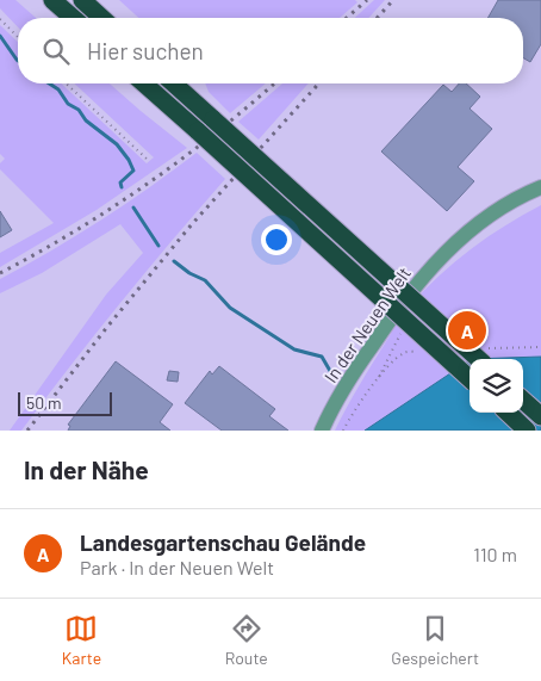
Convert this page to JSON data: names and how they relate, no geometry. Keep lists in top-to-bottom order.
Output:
{
  "streets": {
    "street": ["In der Neuen Welt"]
  },
  "scale_bar": "50 m",
  "page": {
    "search": "Hier suchen",
    "pins": "A",
    "scale": "50 m",
    "heading": "In der Nähe",
    "list": [
      {
        "mark": "A",
        "name": "Landesgartenschau Gelände",
        "note": "Park · In der Neuen Welt",
        "value": "110 m"
      }
    ],
    "nav": ["Karte", "Route", "Gespeichert"]
  }
}
